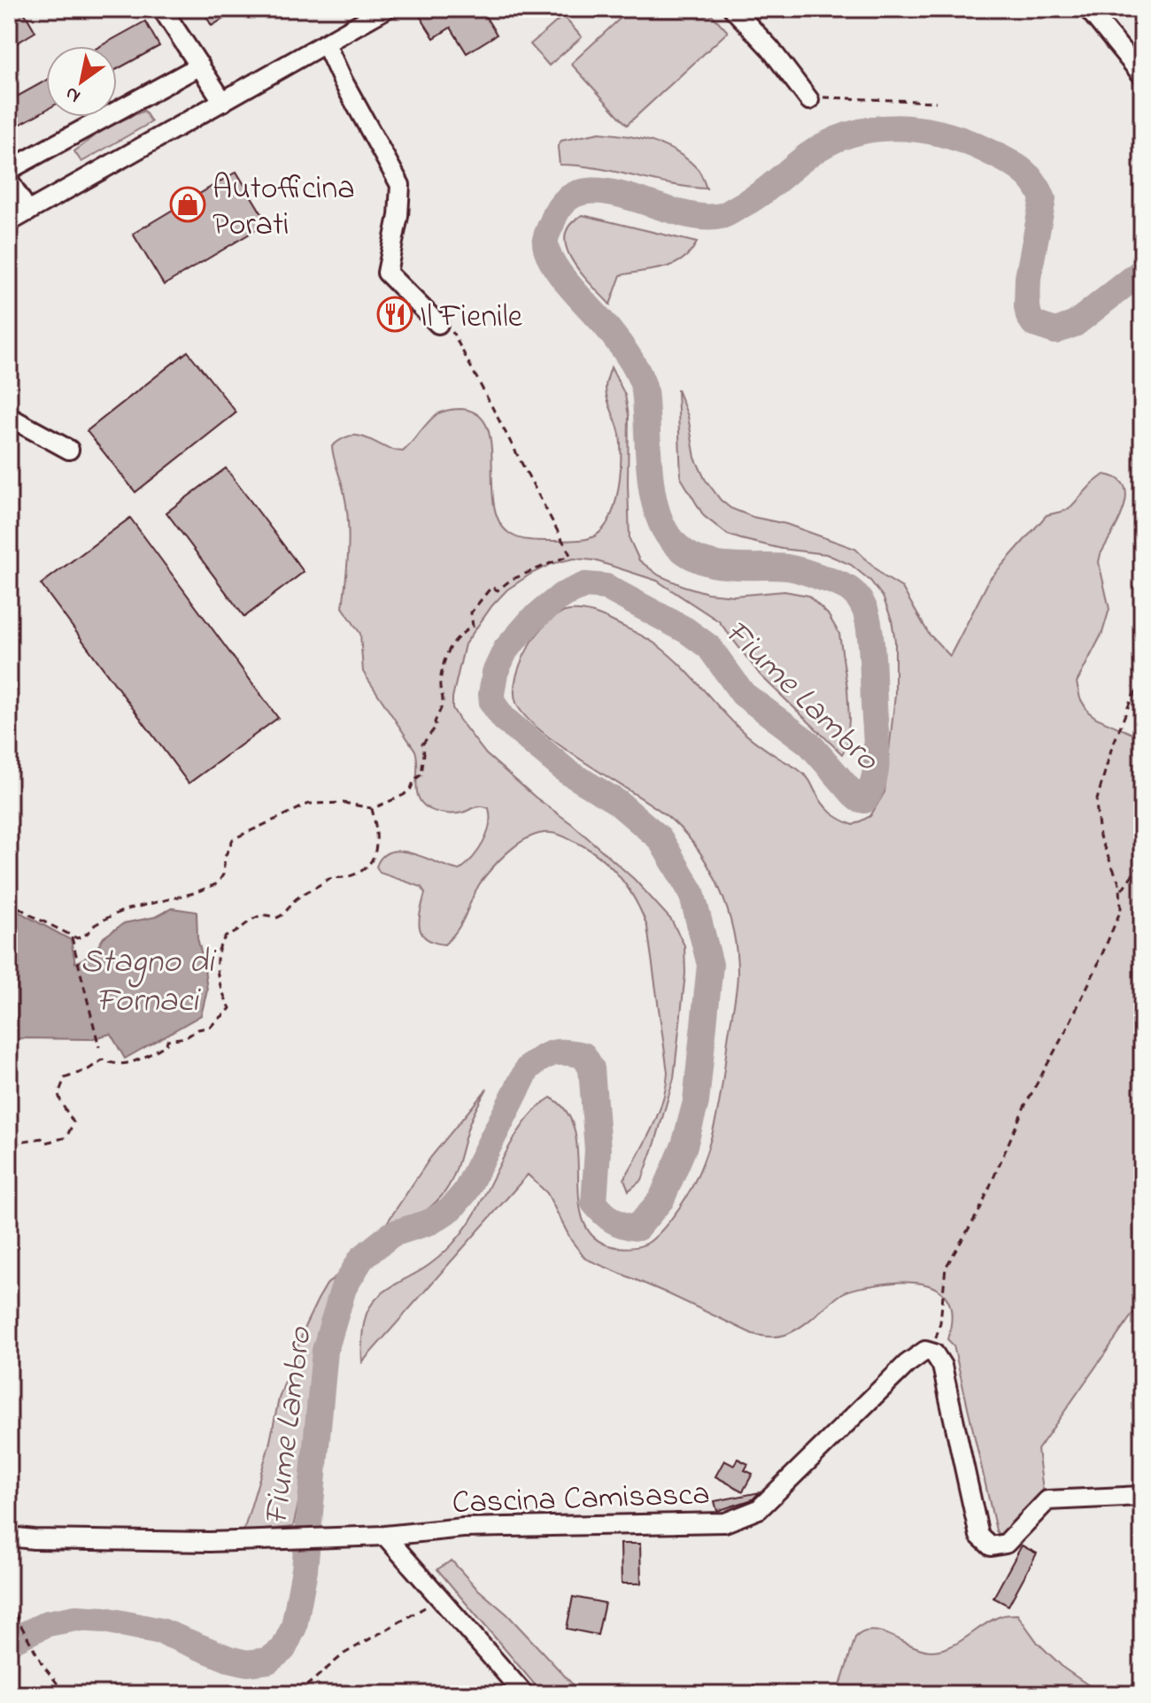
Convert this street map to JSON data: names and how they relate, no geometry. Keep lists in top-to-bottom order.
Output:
{
  "streets": {
    "street": ["Cascina Camisasca"]
  },
  "water": ["Fiume Lambro", "Stagno di Fornaci"],
  "places": {
    "shop": ["Autofficina Porati"],
    "restaurant": ["Il Fienile"]
  },
  "north": "bottom left"
}
